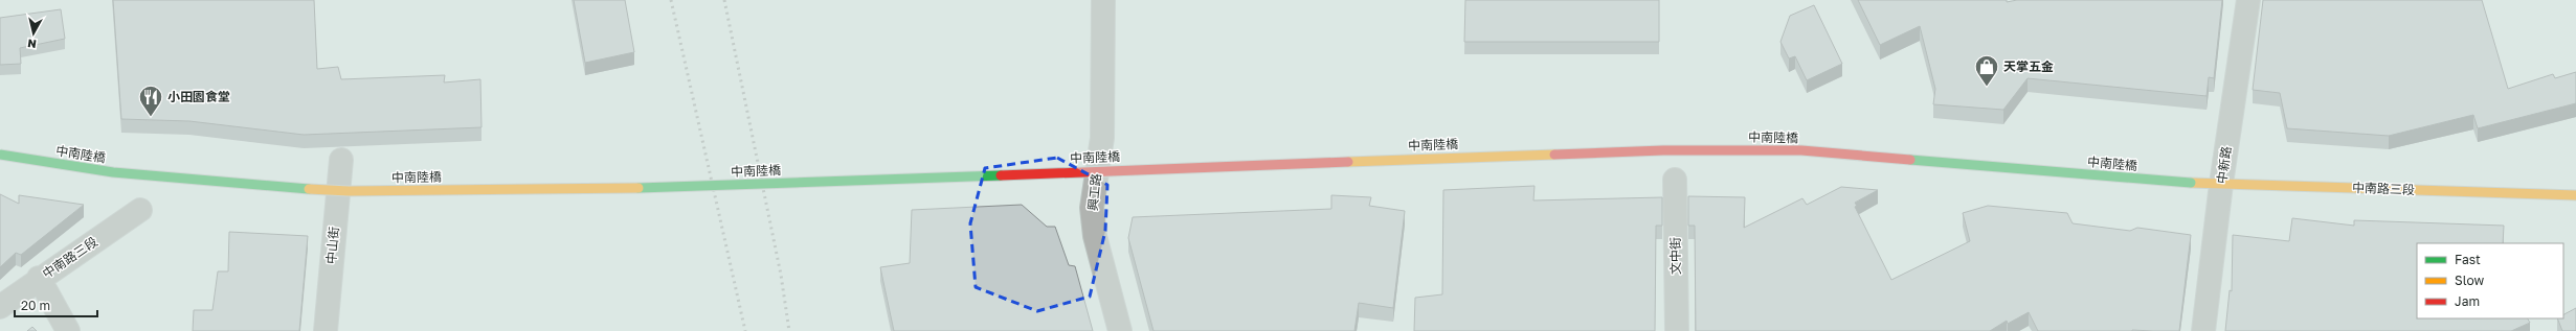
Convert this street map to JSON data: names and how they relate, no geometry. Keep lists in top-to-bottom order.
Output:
{
  "streets": {
    "main road": ["中南陸橋", "中南路三段"],
    "street": [
      "中新路",
      "興工路",
      "中山街",
      "文中街"
    ]
  },
  "crossings": [
    ["中南陸橋", "中南路三段"],
    ["中新路", "中南路三段"]
  ],
  "places": {
    "shop": ["天掌五金"],
    "restaurant": ["小田園食堂"]
  },
  "legend": ["Fast", "Slow", "Jam"],
  "scale_bar": "20 m",
  "north": "bottom"
}
